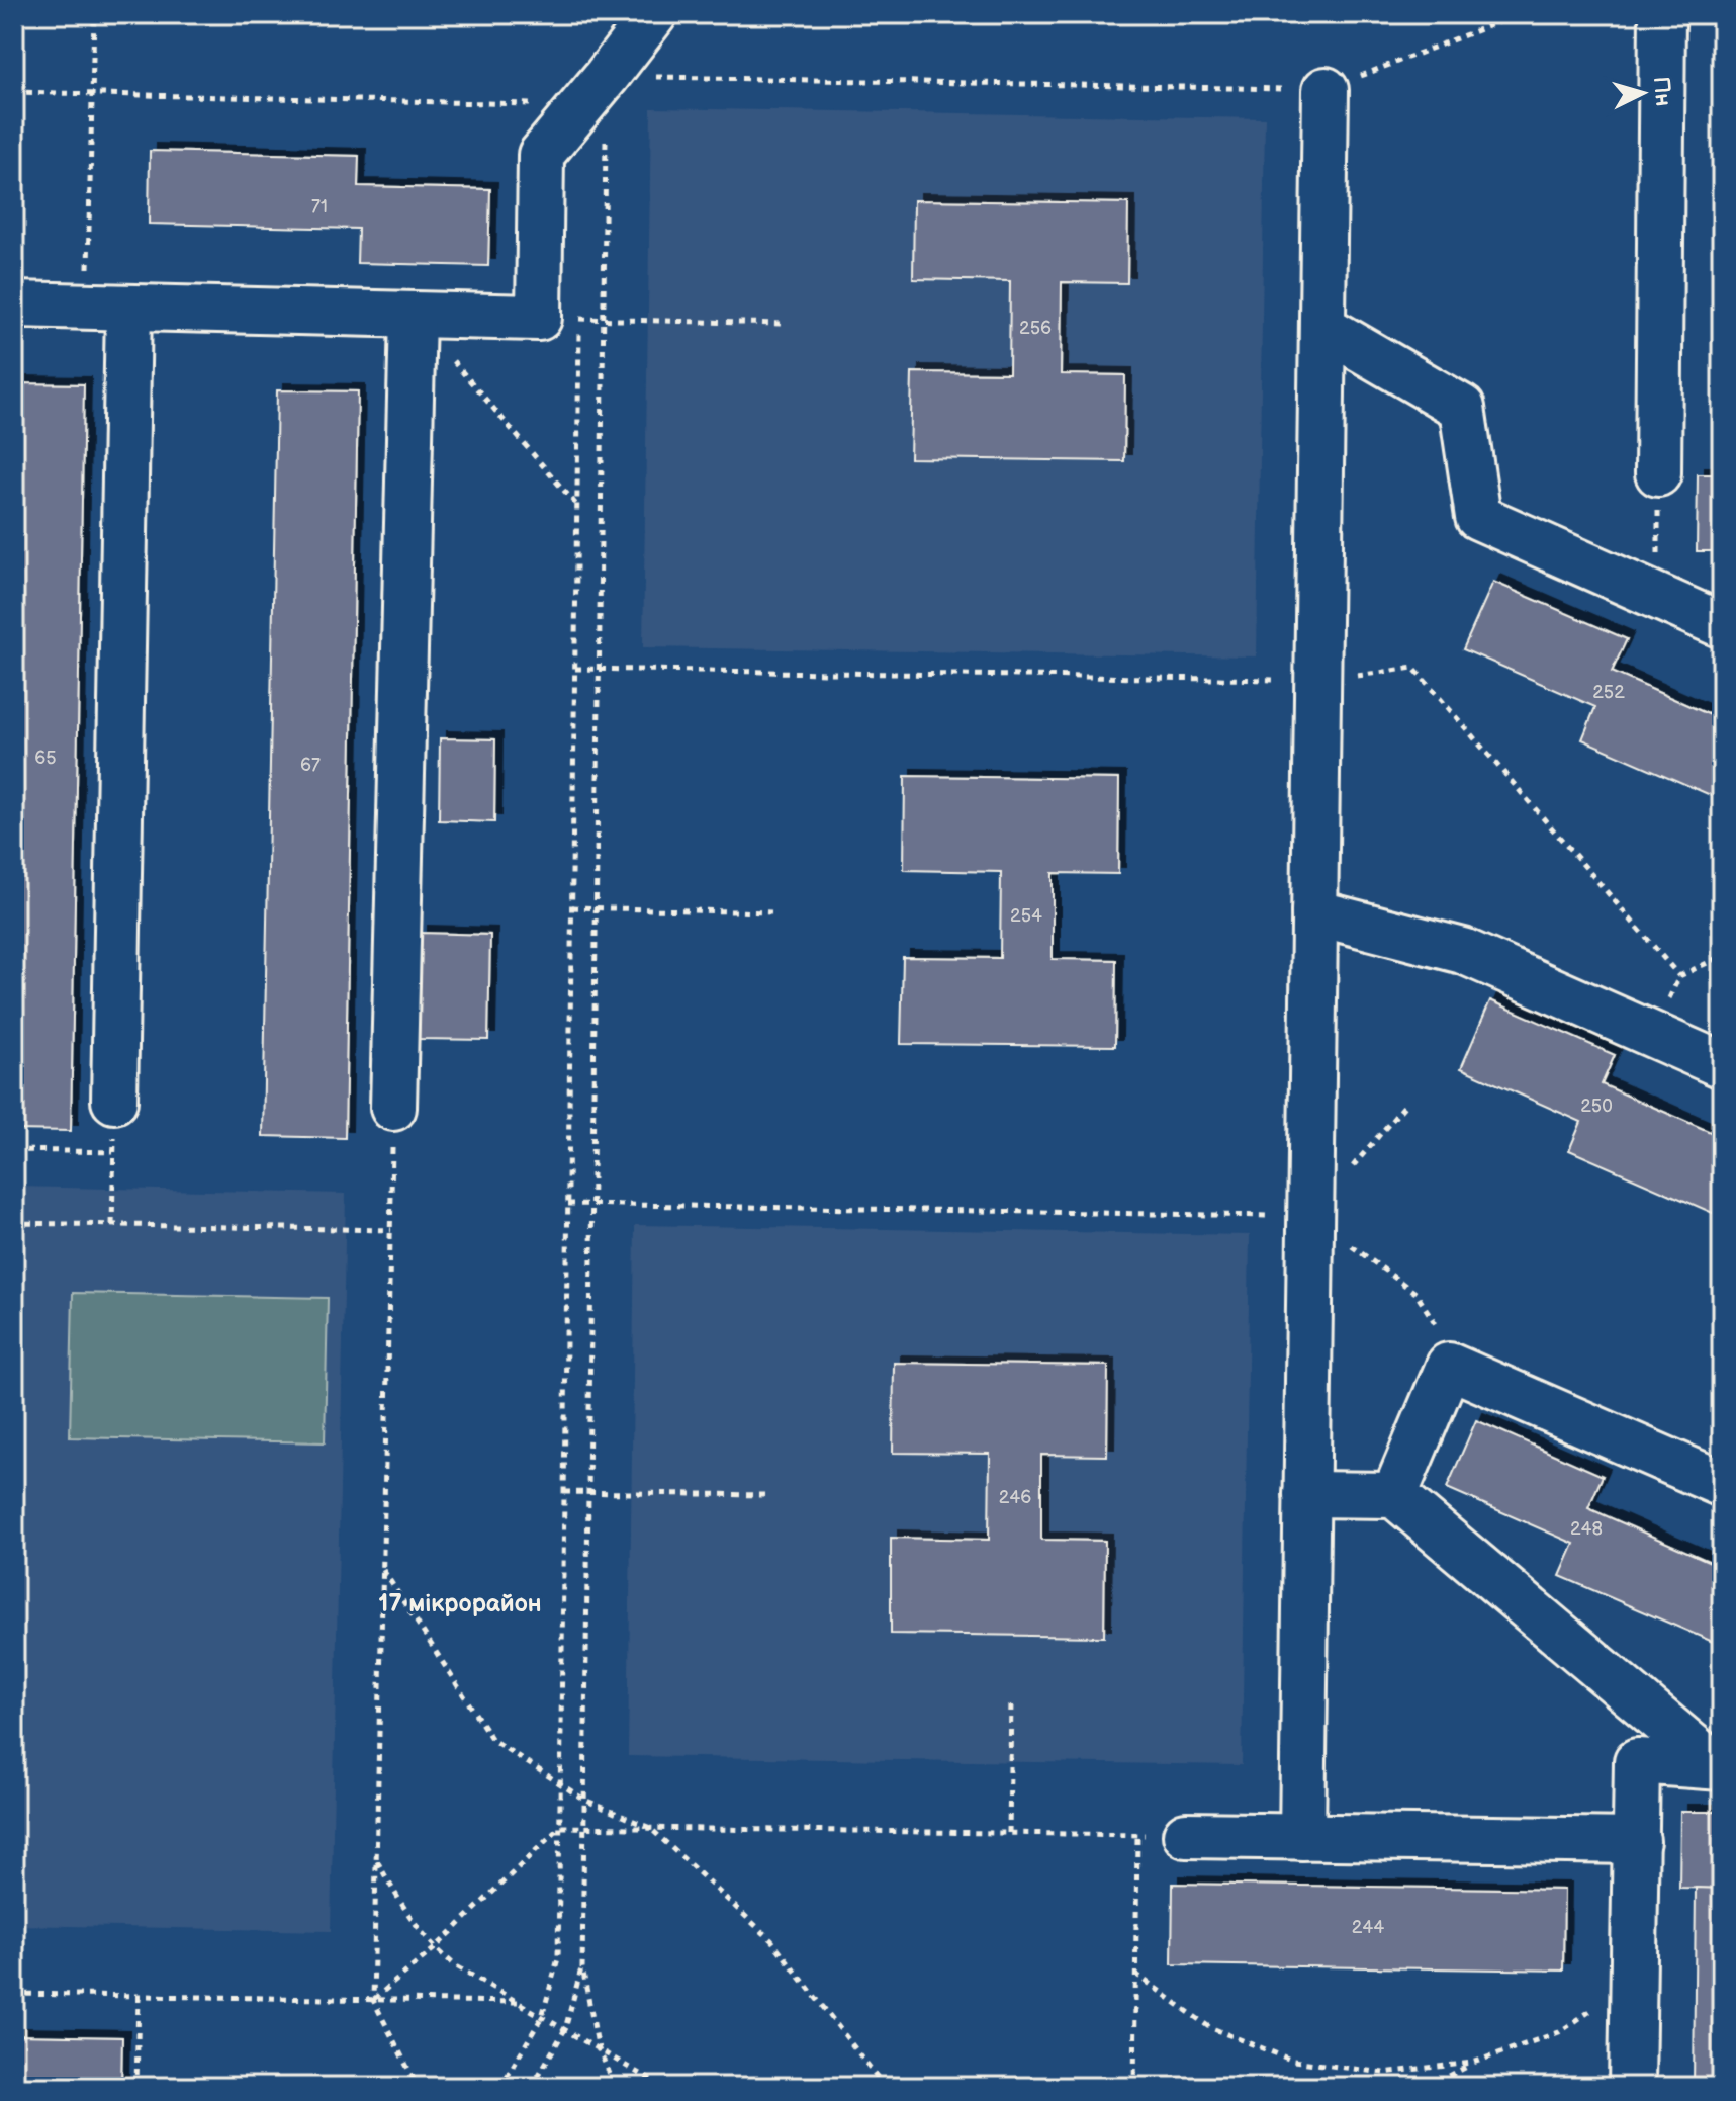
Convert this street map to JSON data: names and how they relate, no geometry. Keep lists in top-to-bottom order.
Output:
{
  "districts": ["17 мікрорайон"],
  "house_numbers": [
    "71",
    "256",
    "252",
    "65",
    "67",
    "254",
    "250",
    "246",
    "248",
    "244"
  ],
  "north": "right"
}
